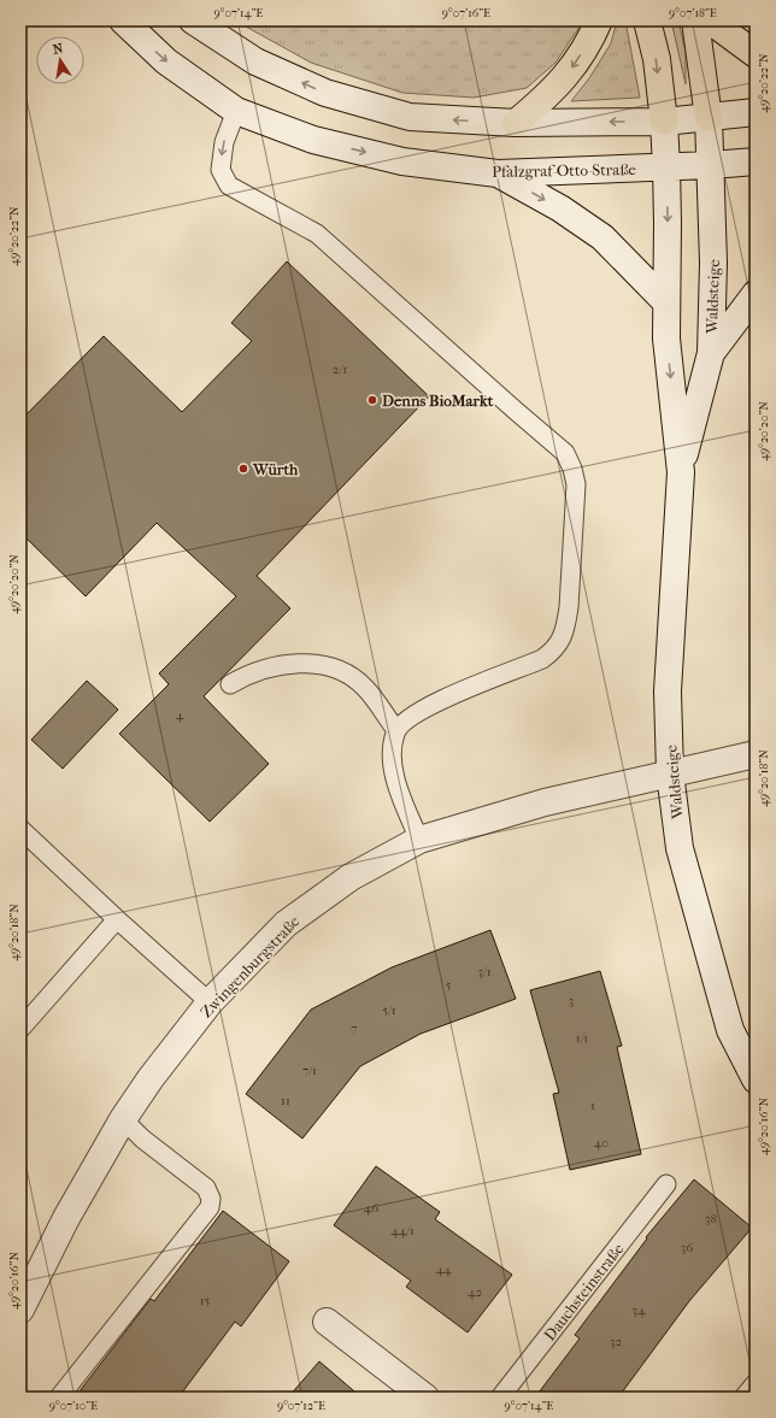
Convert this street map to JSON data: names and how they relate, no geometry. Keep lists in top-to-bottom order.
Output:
{
  "streets": {
    "street": ["Pfalzgraf-Otto-Straße", "Waldsteige", "Zwingenburgstraße"],
    "lane": ["Dauchsteinstraße"]
  },
  "crossings": [
    ["Pfalzgraf-Otto-Straße", "Waldsteige"],
    ["Waldsteige", "Zwingenburgstraße"]
  ],
  "places": ["Denns BioMarkt", "Würth"],
  "house_numbers": [
    "2/1",
    "4",
    "3/1",
    "5",
    "3",
    "5/1",
    "7",
    "1/1",
    "7/1",
    "11",
    "1",
    "40",
    "46",
    "38",
    "44/1",
    "36",
    "44",
    "42",
    "15",
    "34",
    "32"
  ],
  "north": "top",
  "coordinates": [
    "9°07'14\"E",
    "9°07'16\"E",
    "9°07'18\"E",
    "49°20'22\"N",
    "49°20'20\"N",
    "49°20'18\"N",
    "49°20'16\"N",
    "9°07'10\"E",
    "9°07'12\"E"
  ]
}
